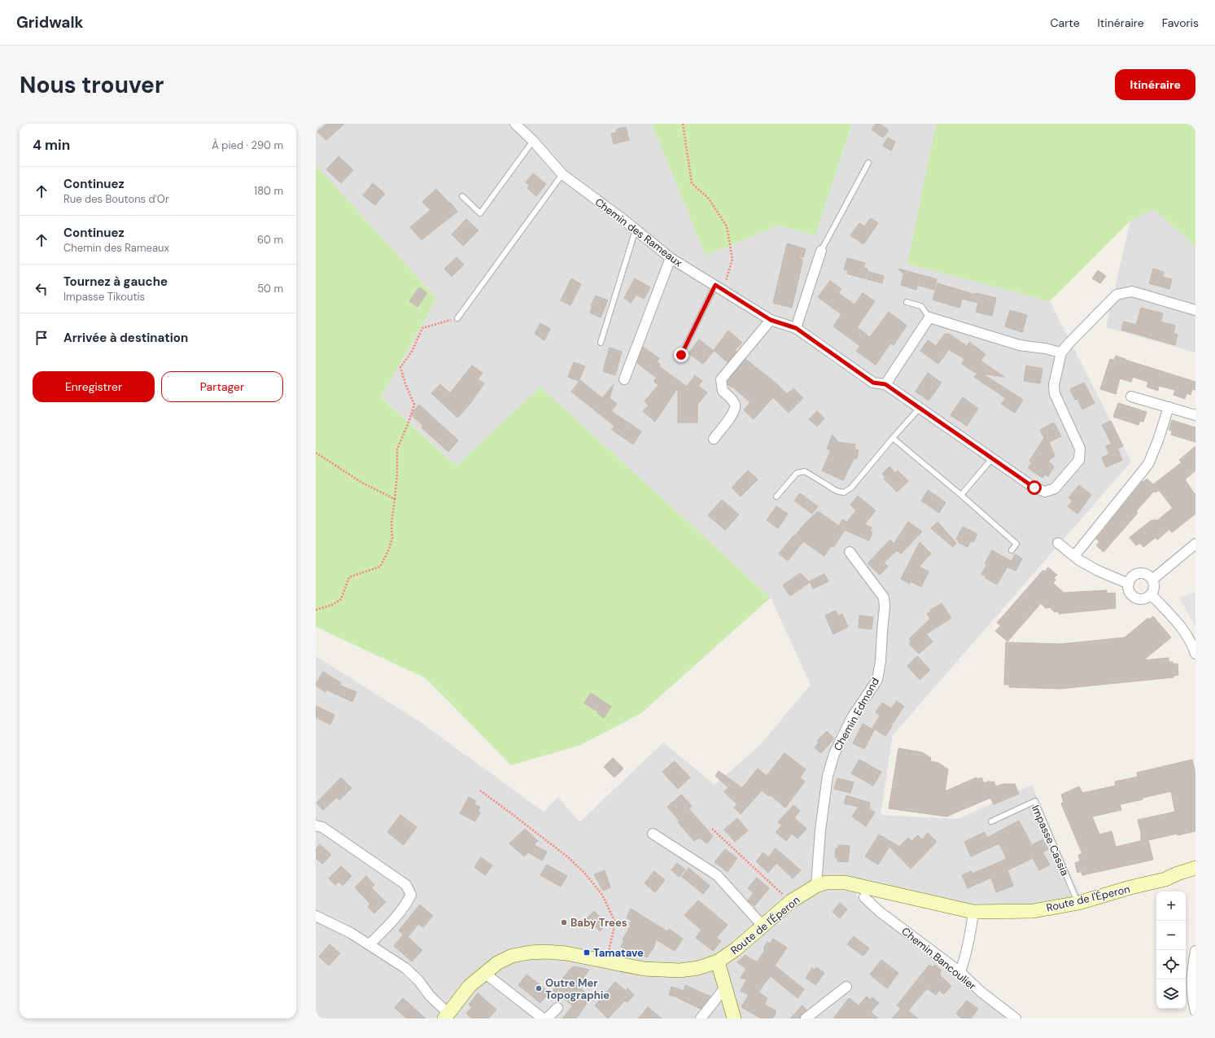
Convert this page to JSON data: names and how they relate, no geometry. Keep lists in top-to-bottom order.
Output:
{
  "streets": {
    "main road": ["Route de l'Éperon"],
    "street": ["Chemin des Rameaux", "Chemin Edmond", "Chemin Bancoulier"],
    "lane": ["Impasse Cassia"]
  },
  "crossings": [
    ["Chemin Edmond", "Route de l'Éperon"],
    ["Impasse Cassia", "Route de l'Éperon"]
  ],
  "places": {
    "other": ["Baby Trees", "Outre Mer Topographie"],
    "transit": ["Tamatave"]
  },
  "page": {
    "header": "Gridwalk",
    "nav": ["Carte", "Itinéraire", "Favoris"],
    "buttons": [
      "Itinéraire",
      ["Enregistrer", "Partager"]
    ],
    "title": "Nous trouver",
    "heading": ["4 min", "À pied · 290 m"],
    "list": [
      ["Continuez", "Rue des Boutons d'Or", "180 m"],
      ["Continuez", "Chemin des Rameaux", "60 m"],
      ["Tournez à gauche", "Impasse Tikoutis", "50 m"],
      "Arrivée à destination"
    ],
    "map_buttons": ["+", "−"]
  }
}
